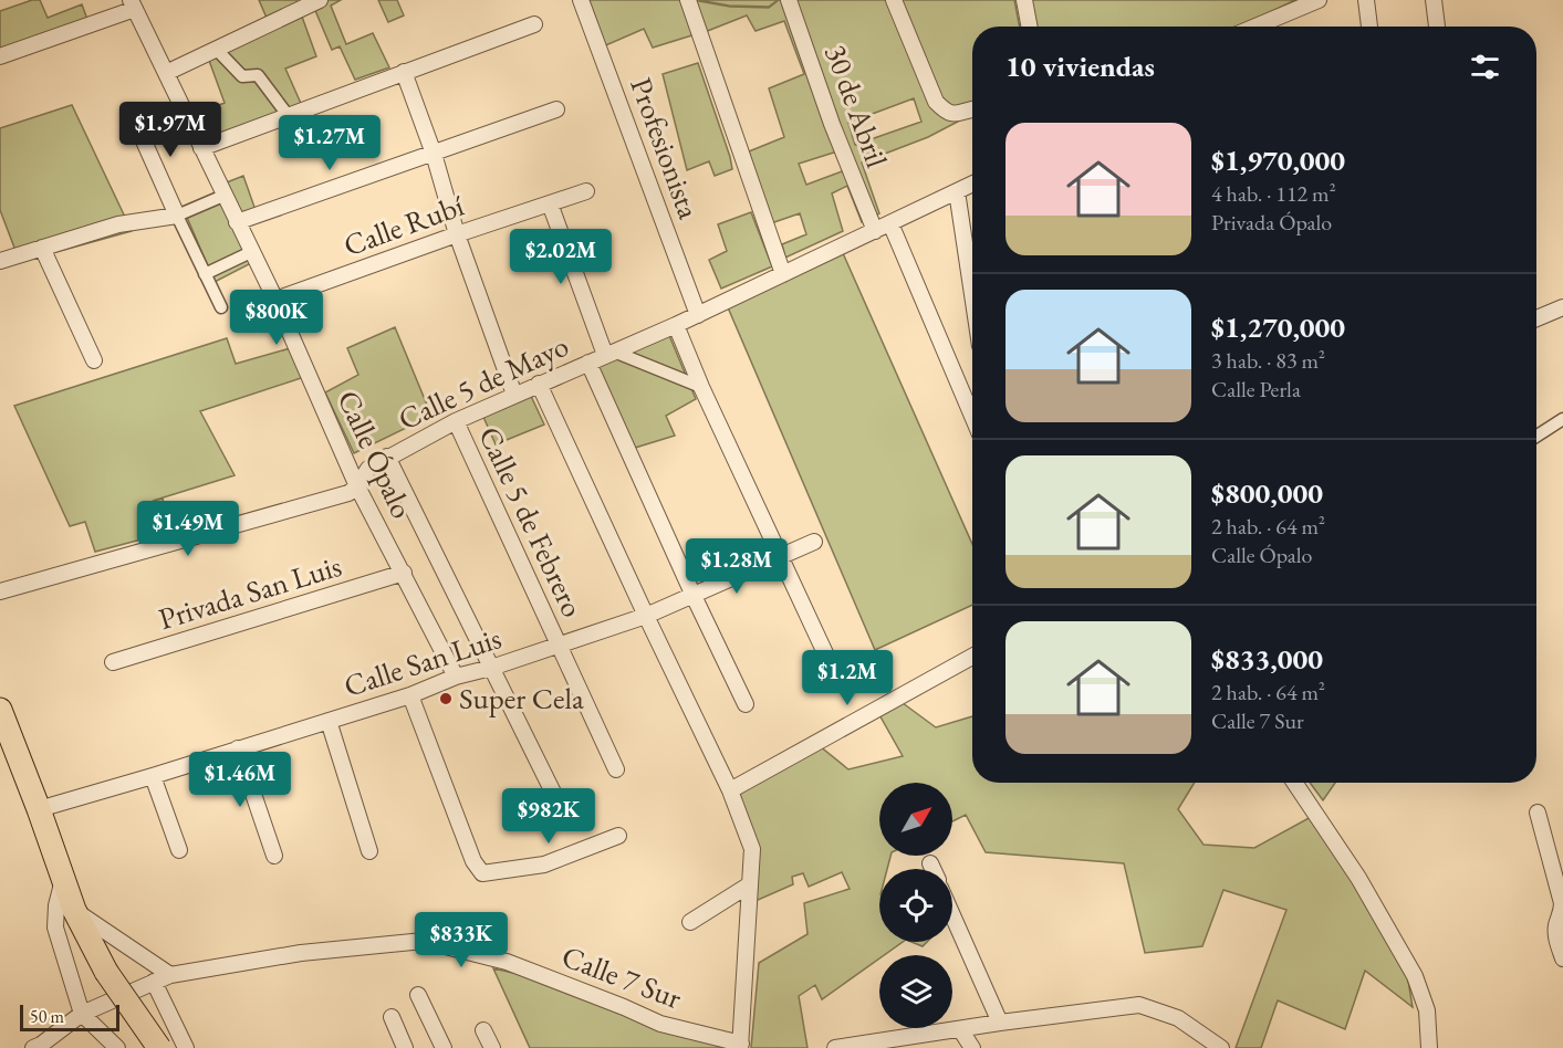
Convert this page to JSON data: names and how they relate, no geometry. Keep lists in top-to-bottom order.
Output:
{
  "streets": {
    "street": [
      "30 de Abril",
      "Profesionista",
      "Calle Rubí",
      "Calle 5 de Mayo",
      "Calle Ópalo",
      "Calle 5 de Febrero",
      "Privada San Luis",
      "Calle San Luis",
      "Calle 7 Sur"
    ]
  },
  "crossings": [
    ["30 de Abril", "Calle 5 de Mayo"],
    ["Profesionista", "Calle 5 de Mayo"],
    ["Calle Rubí", "Calle Ópalo"],
    ["Calle 5 de Mayo", "Calle Ópalo"],
    ["Calle 5 de Mayo", "Calle 5 de Febrero"],
    ["Calle Ópalo", "Privada San Luis"],
    ["Calle Ópalo", "Calle San Luis"],
    ["Calle 5 de Febrero", "Calle San Luis"]
  ],
  "places": ["Super Cela"],
  "scale_bar": "50 m",
  "north": "top right",
  "page": {
    "heading": "10 viviendas",
    "price": [
      "$1.97M",
      "$1.27M",
      "$2.02M",
      "$800K",
      "$1.49M",
      "$1.28M",
      "$1.2M",
      "$1.46M",
      "$982K",
      "$833K"
    ],
    "list": [
      {
        "name": "$1,970,000",
        "note": "4 hab. · 112 m² · Privada Ópalo"
      },
      {
        "name": "$1,270,000",
        "note": "3 hab. · 83 m² · Calle Perla"
      },
      {
        "name": "$800,000",
        "note": "2 hab. · 64 m² · Calle Ópalo"
      },
      {
        "name": "$833,000",
        "note": "2 hab. · 64 m² · Calle 7 Sur"
      }
    ],
    "scale": "50 m"
  }
}
